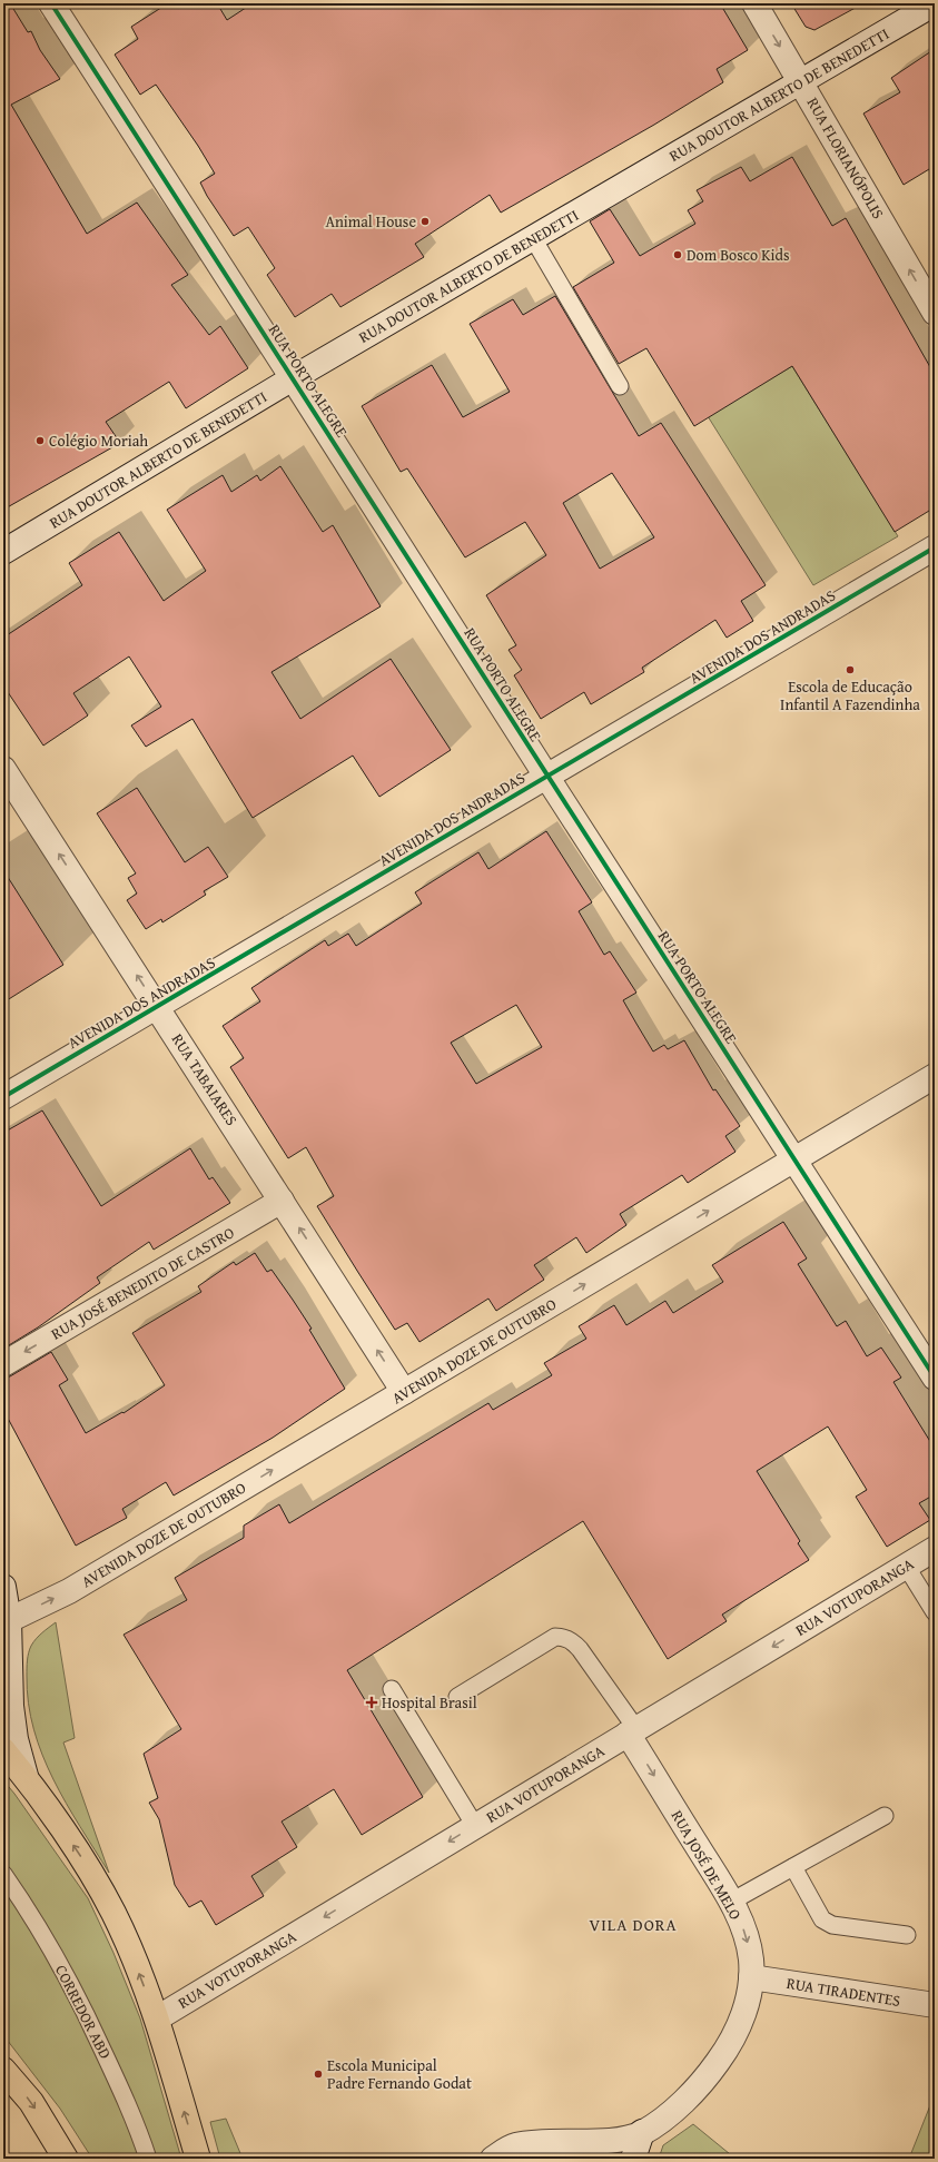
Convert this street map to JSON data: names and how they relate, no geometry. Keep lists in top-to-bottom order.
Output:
{
  "streets": {
    "street": [
      "RUA DOUTOR ALBERTO DE BENEDETTI",
      "RUA FLORIANÓPOLIS",
      "RUA PORTO ALEGRE",
      "AVENIDA DOS ANDRADAS",
      "RUA TABAIARES",
      "RUA JOSÉ BENEDITO DE CASTRO",
      "AVENIDA DOZE DE OUTUBRO",
      "RUA VOTUPORANGA",
      "RUA JOSÉ DE MELO",
      "RUA TIRADENTES"
    ],
    "lane": ["CORREDOR ABD"]
  },
  "crossings": [
    ["RUA DOUTOR ALBERTO DE BENEDETTI", "RUA FLORIANÓPOLIS"],
    ["RUA DOUTOR ALBERTO DE BENEDETTI", "RUA PORTO ALEGRE"],
    ["RUA PORTO ALEGRE", "AVENIDA DOS ANDRADAS"],
    ["RUA PORTO ALEGRE", "AVENIDA DOZE DE OUTUBRO"],
    ["AVENIDA DOS ANDRADAS", "RUA TABAIARES"],
    ["RUA TABAIARES", "RUA JOSÉ BENEDITO DE CASTRO"],
    ["RUA TABAIARES", "AVENIDA DOZE DE OUTUBRO"],
    ["RUA VOTUPORANGA", "RUA JOSÉ DE MELO"],
    ["RUA JOSÉ DE MELO", "RUA TIRADENTES"]
  ],
  "one_way": [
    "RUA TABAIARES",
    "RUA JOSÉ BENEDITO DE CASTRO",
    "AVENIDA DOZE DE OUTUBRO",
    "RUA VOTUPORANGA",
    "RUA JOSÉ DE MELO"
  ],
  "districts": ["VILA DORA"],
  "places": {
    "other": [
      "Animal House",
      "Dom Bosco Kids",
      "Colégio Moriah",
      "Escola de Educação Infantil A Fazendinha",
      "Escola Municipal Padre Fernando Godat"
    ],
    "health": ["Hospital Brasil"]
  }
}
